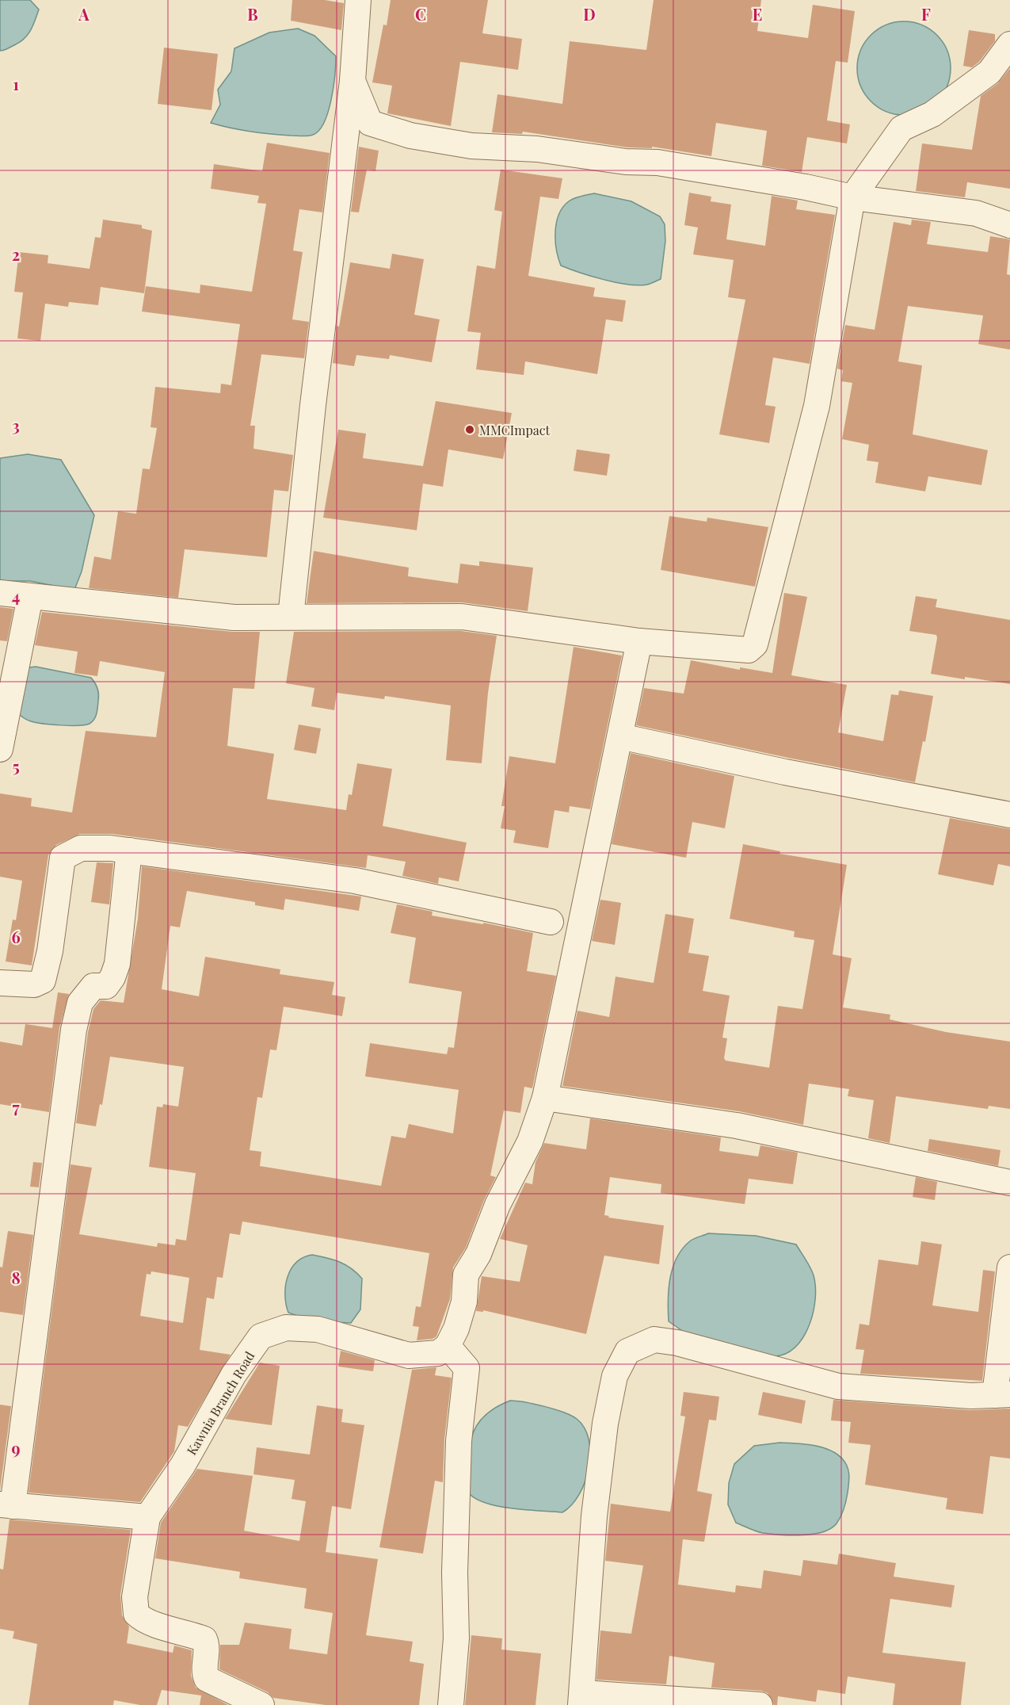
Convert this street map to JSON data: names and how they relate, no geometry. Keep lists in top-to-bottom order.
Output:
{
  "streets": {
    "street": ["Kawnia Branch Road"]
  },
  "places": ["MMCImpact"],
  "grid": {
    "columns": [
      "A",
      "B",
      "C",
      "D",
      "E",
      "F"
    ],
    "rows": [
      "1",
      "2",
      "3",
      "4",
      "5",
      "6",
      "7",
      "8",
      "9"
    ]
  }
}
